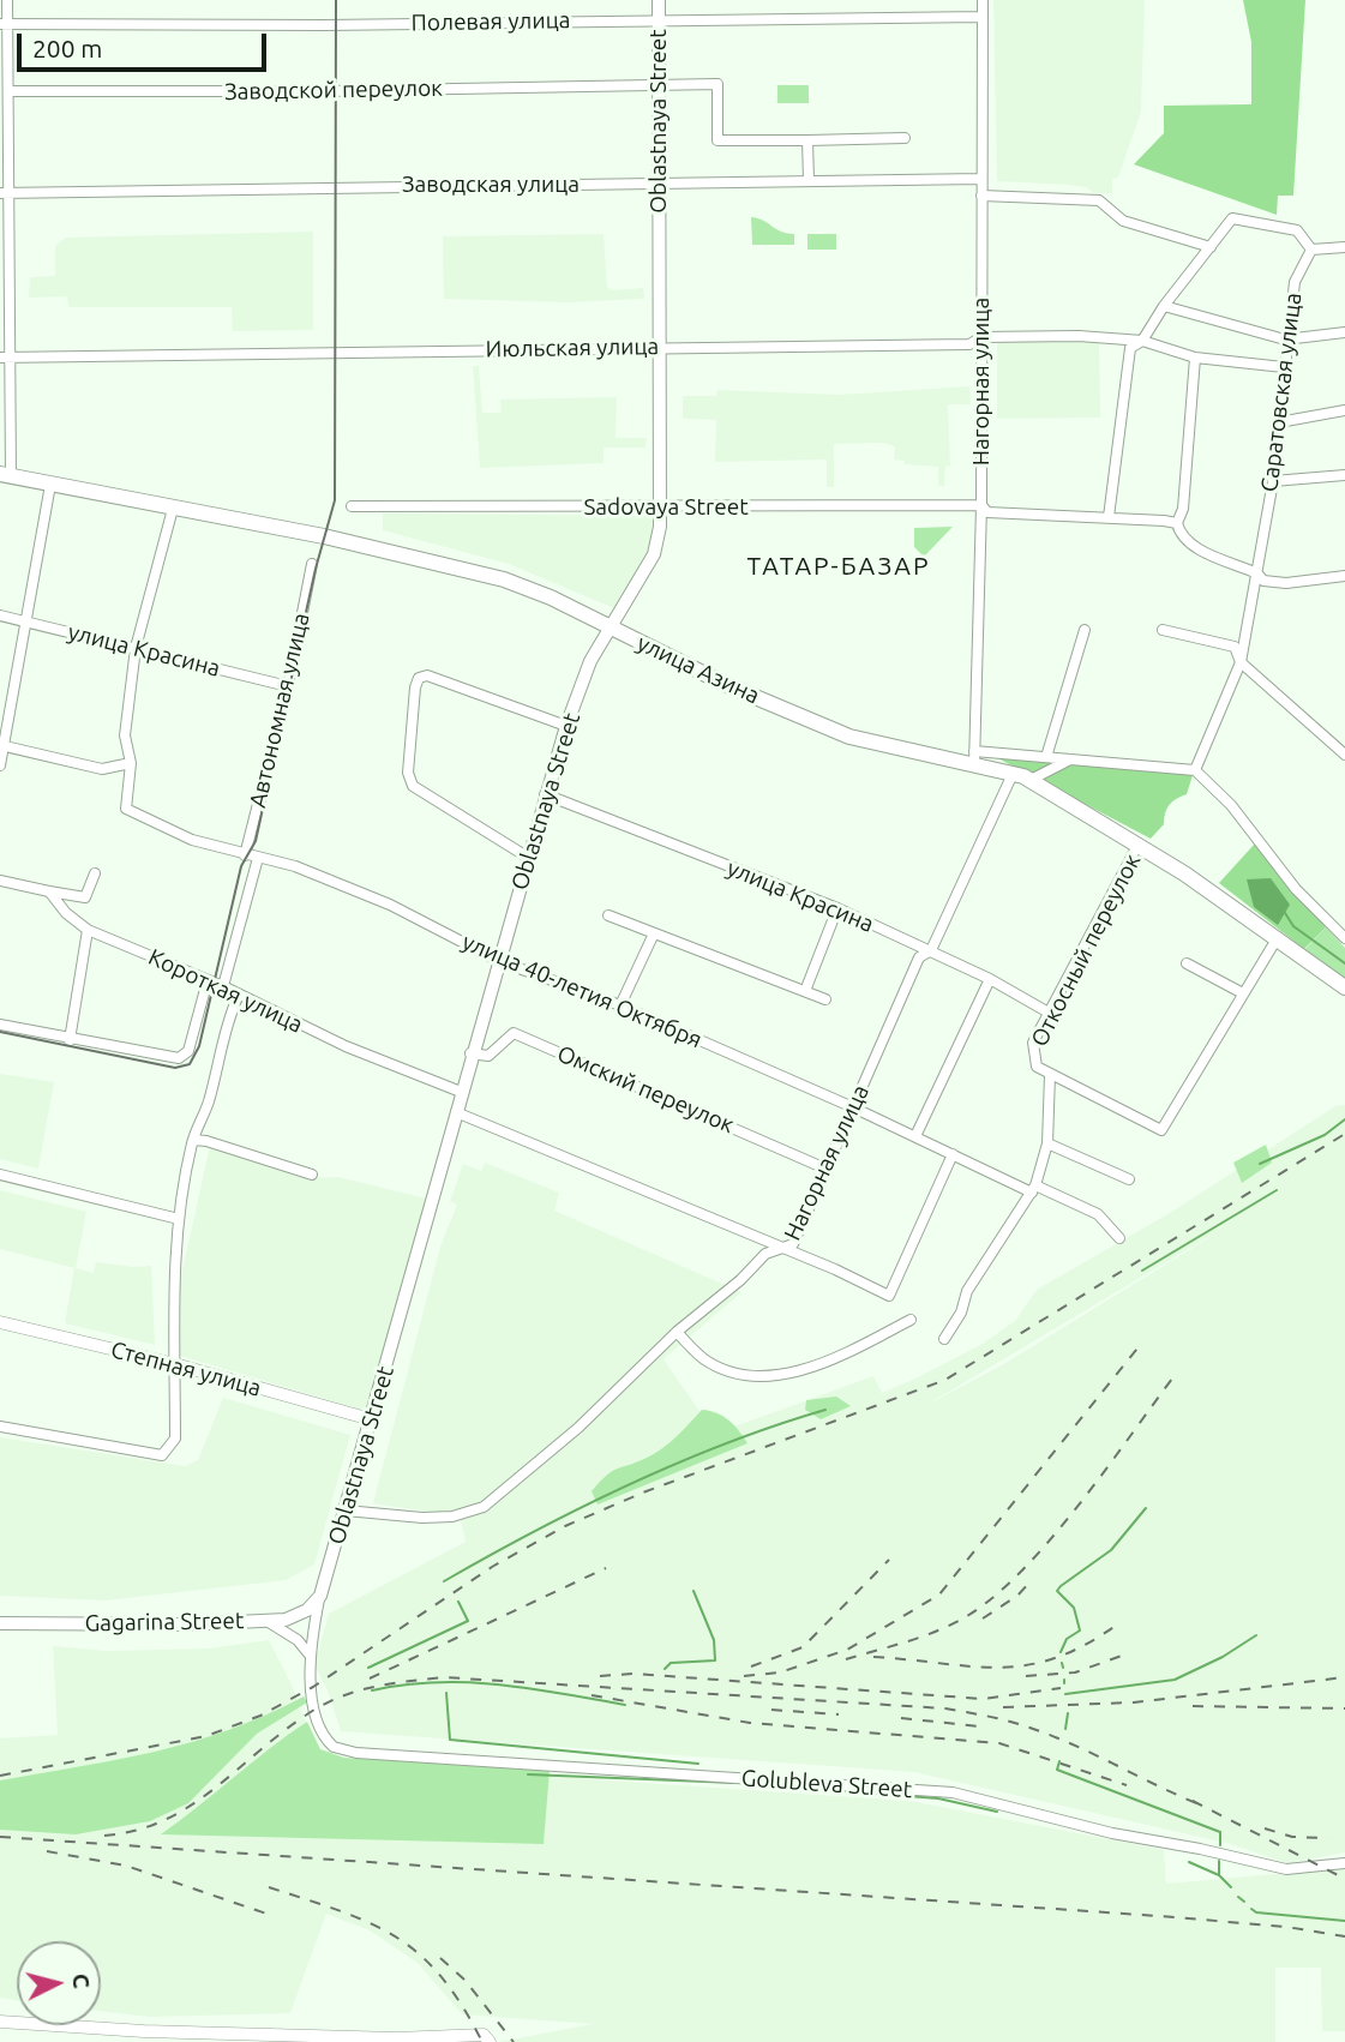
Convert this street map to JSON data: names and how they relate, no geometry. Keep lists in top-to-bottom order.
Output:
{
  "streets": {
    "main road": ["Oblastnaya Street", "улица Азина", "Gagarina Street"],
    "street": [
      "Полевая улица",
      "Заводской переулок",
      "Заводская улица",
      "Июльская улица",
      "Нагорная улица",
      "Саратовская улица",
      "Sadovaya Street",
      "улица Красина",
      "Автономная улица",
      "Откосный переулок",
      "Короткая улица",
      "улица 40-летия Октября",
      "Омский переулок",
      "Степная улица",
      "Golubleva Street"
    ]
  },
  "crossings": [
    ["Полевая улица", "Oblastnaya Street"],
    ["Полевая улица", "Нагорная улица"],
    ["Заводской переулок", "Oblastnaya Street"],
    ["Oblastnaya Street", "Заводская улица"],
    ["Oblastnaya Street", "Июльская улица"],
    ["Oblastnaya Street", "Нагорная улица"],
    ["Oblastnaya Street", "Sadovaya Street"],
    ["Oblastnaya Street", "улица Красина"],
    ["Oblastnaya Street", "улица Азина"],
    ["Oblastnaya Street", "Короткая улица"],
    ["Oblastnaya Street", "улица 40-летия Октября"],
    ["Oblastnaya Street", "Омский переулок"],
    ["Oblastnaya Street", "Степная улица"],
    ["Oblastnaya Street", "Gagarina Street"],
    ["Заводская улица", "Нагорная улица"],
    ["Июльская улица", "Нагорная улица"],
    ["Июльская улица", "Саратовская улица"],
    ["Нагорная улица", "Sadovaya Street"],
    ["Нагорная улица", "улица Красина"],
    ["Нагорная улица", "улица Азина"],
    ["Нагорная улица", "улица 40-летия Октября"],
    ["Нагорная улица", "Омский переулок"],
    ["улица Красина", "Автономная улица"],
    ["улица Красина", "Откосный переулок"],
    ["улица Азина", "Откосный переулок"],
    ["Автономная улица", "улица 40-летия Октября"],
    ["Откосный переулок", "улица 40-летия Октября"]
  ],
  "districts": ["ТАТАР-БАЗАР"],
  "scale_bar": "200 m",
  "north": "right"
}
